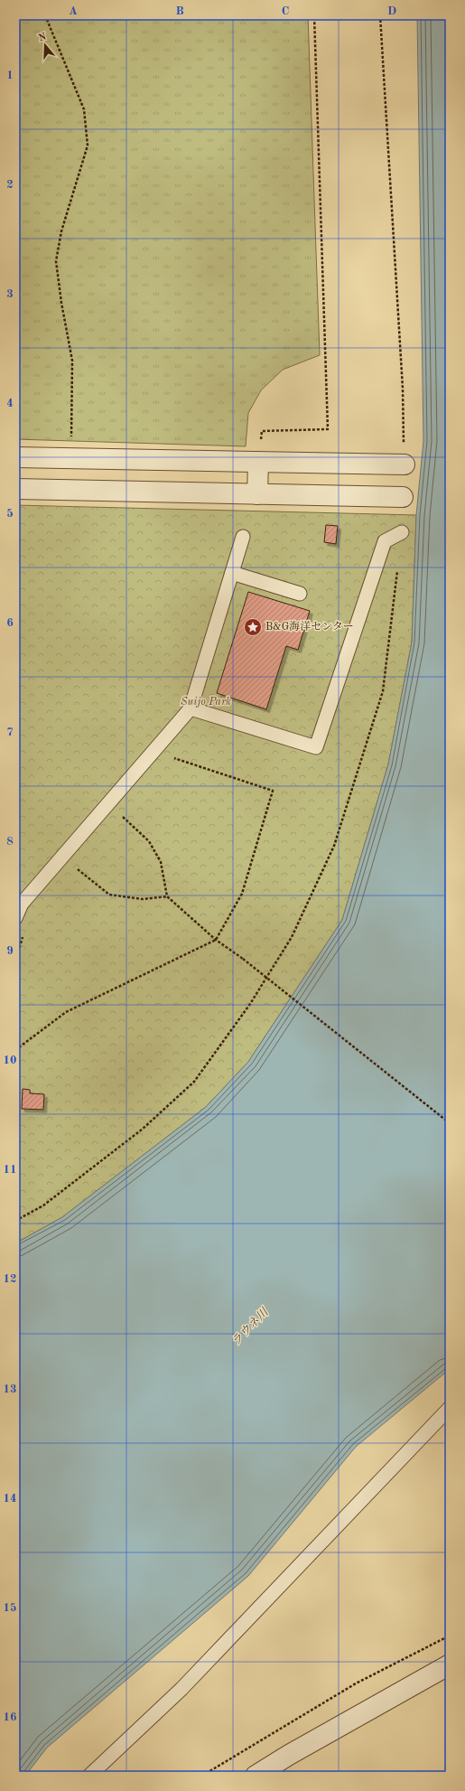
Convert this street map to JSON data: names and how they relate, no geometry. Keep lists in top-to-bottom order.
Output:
{
  "water": ["ラウネ川"],
  "parks": ["Suijo Park"],
  "places": {
    "place": ["B&G海洋センター"]
  },
  "north": "top",
  "grid": {
    "columns": [
      "A",
      "B",
      "C",
      "D"
    ],
    "rows": [
      "1",
      "2",
      "3",
      "4",
      "5",
      "6",
      "7",
      "8",
      "9",
      "10",
      "11",
      "12",
      "13",
      "14",
      "15",
      "16"
    ]
  }
}
